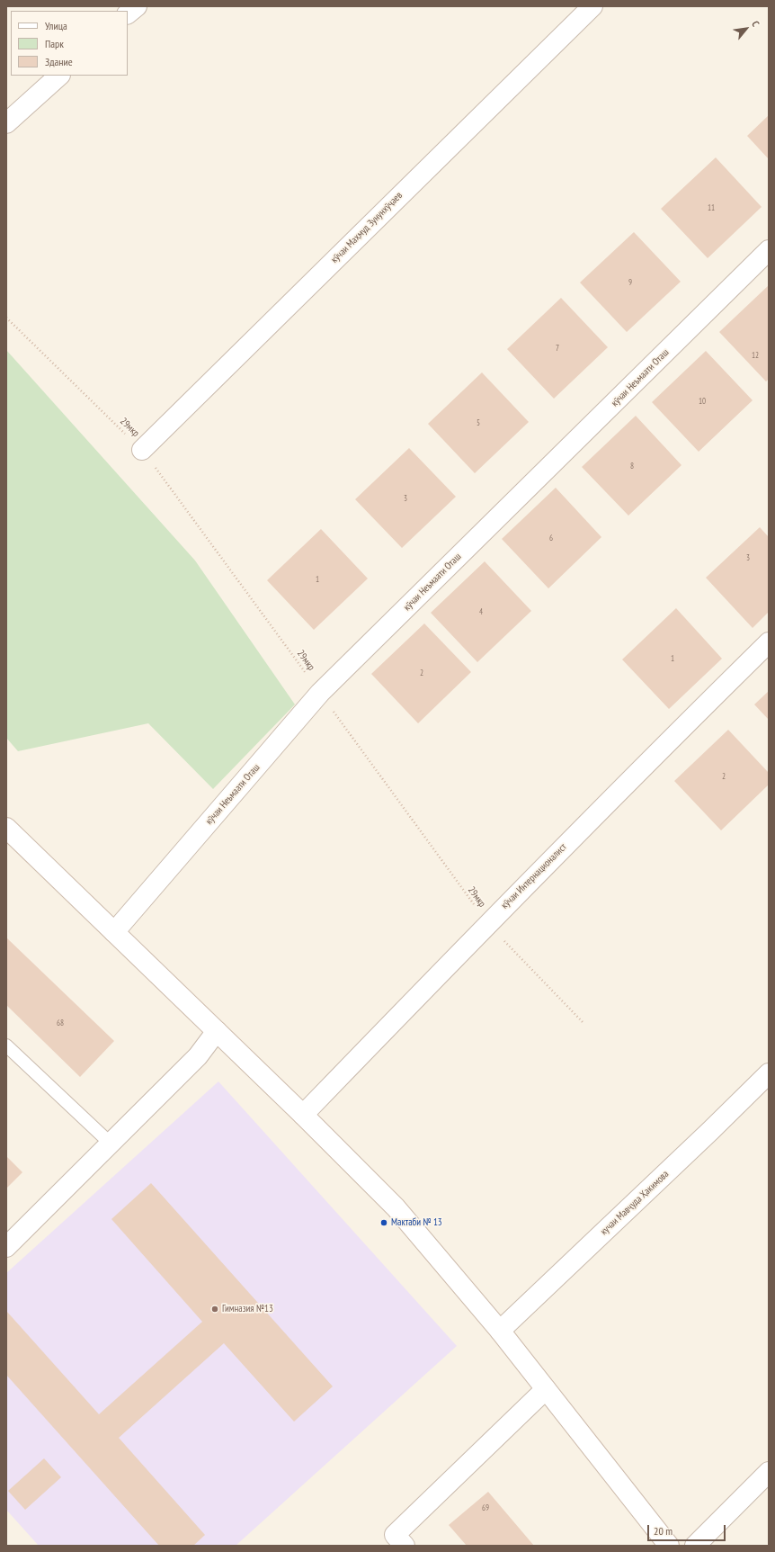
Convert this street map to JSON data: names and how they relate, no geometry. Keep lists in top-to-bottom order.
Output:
{
  "streets": {
    "street": [
      "кӯчаи Маҳмуд Зунунхӯҷаев",
      "кӯчаи Неъмаати Оташ",
      "кӯчаи Интернационалист",
      "кучаи Мавҷуда Ҳакимова"
    ],
    "path": ["29мкр"]
  },
  "crossings": [
    ["кӯчаи Маҳмуд Зунунхӯҷаев", "29мкр"],
    ["кӯчаи Неъмаати Оташ", "29мкр"],
    ["29мкр", "кӯчаи Интернационалист"]
  ],
  "places": ["Мактаби № 13", "Гимназия №13"],
  "house_numbers": [
    "11",
    "9",
    "7",
    "12",
    "10",
    "5",
    "8",
    "3",
    "6",
    "3",
    "1",
    "4",
    "1",
    "2",
    "2",
    "68",
    "69"
  ],
  "legend": ["Улица", "Парк", "Здание"],
  "scale_bar": "20 m",
  "north": "top right"
}
